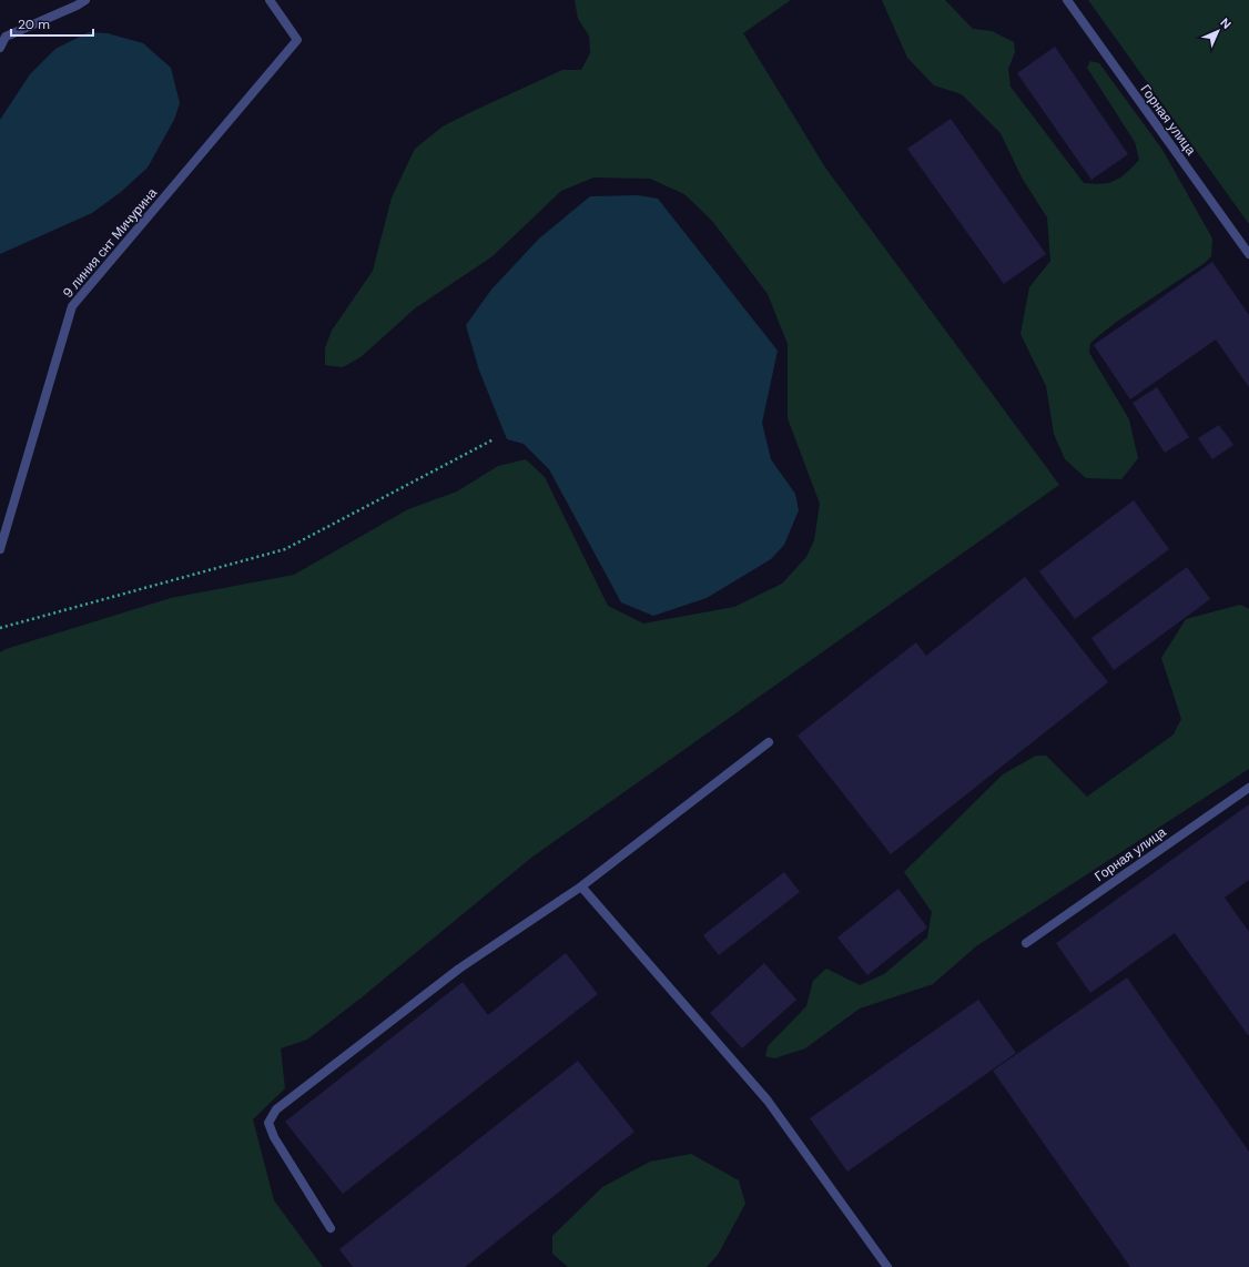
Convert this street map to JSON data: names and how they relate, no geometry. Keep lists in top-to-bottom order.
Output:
{
  "streets": {
    "street": ["Горная улица", "9 линия снт Мичурина"]
  },
  "scale_bar": "20 m",
  "north": "top right"
}
